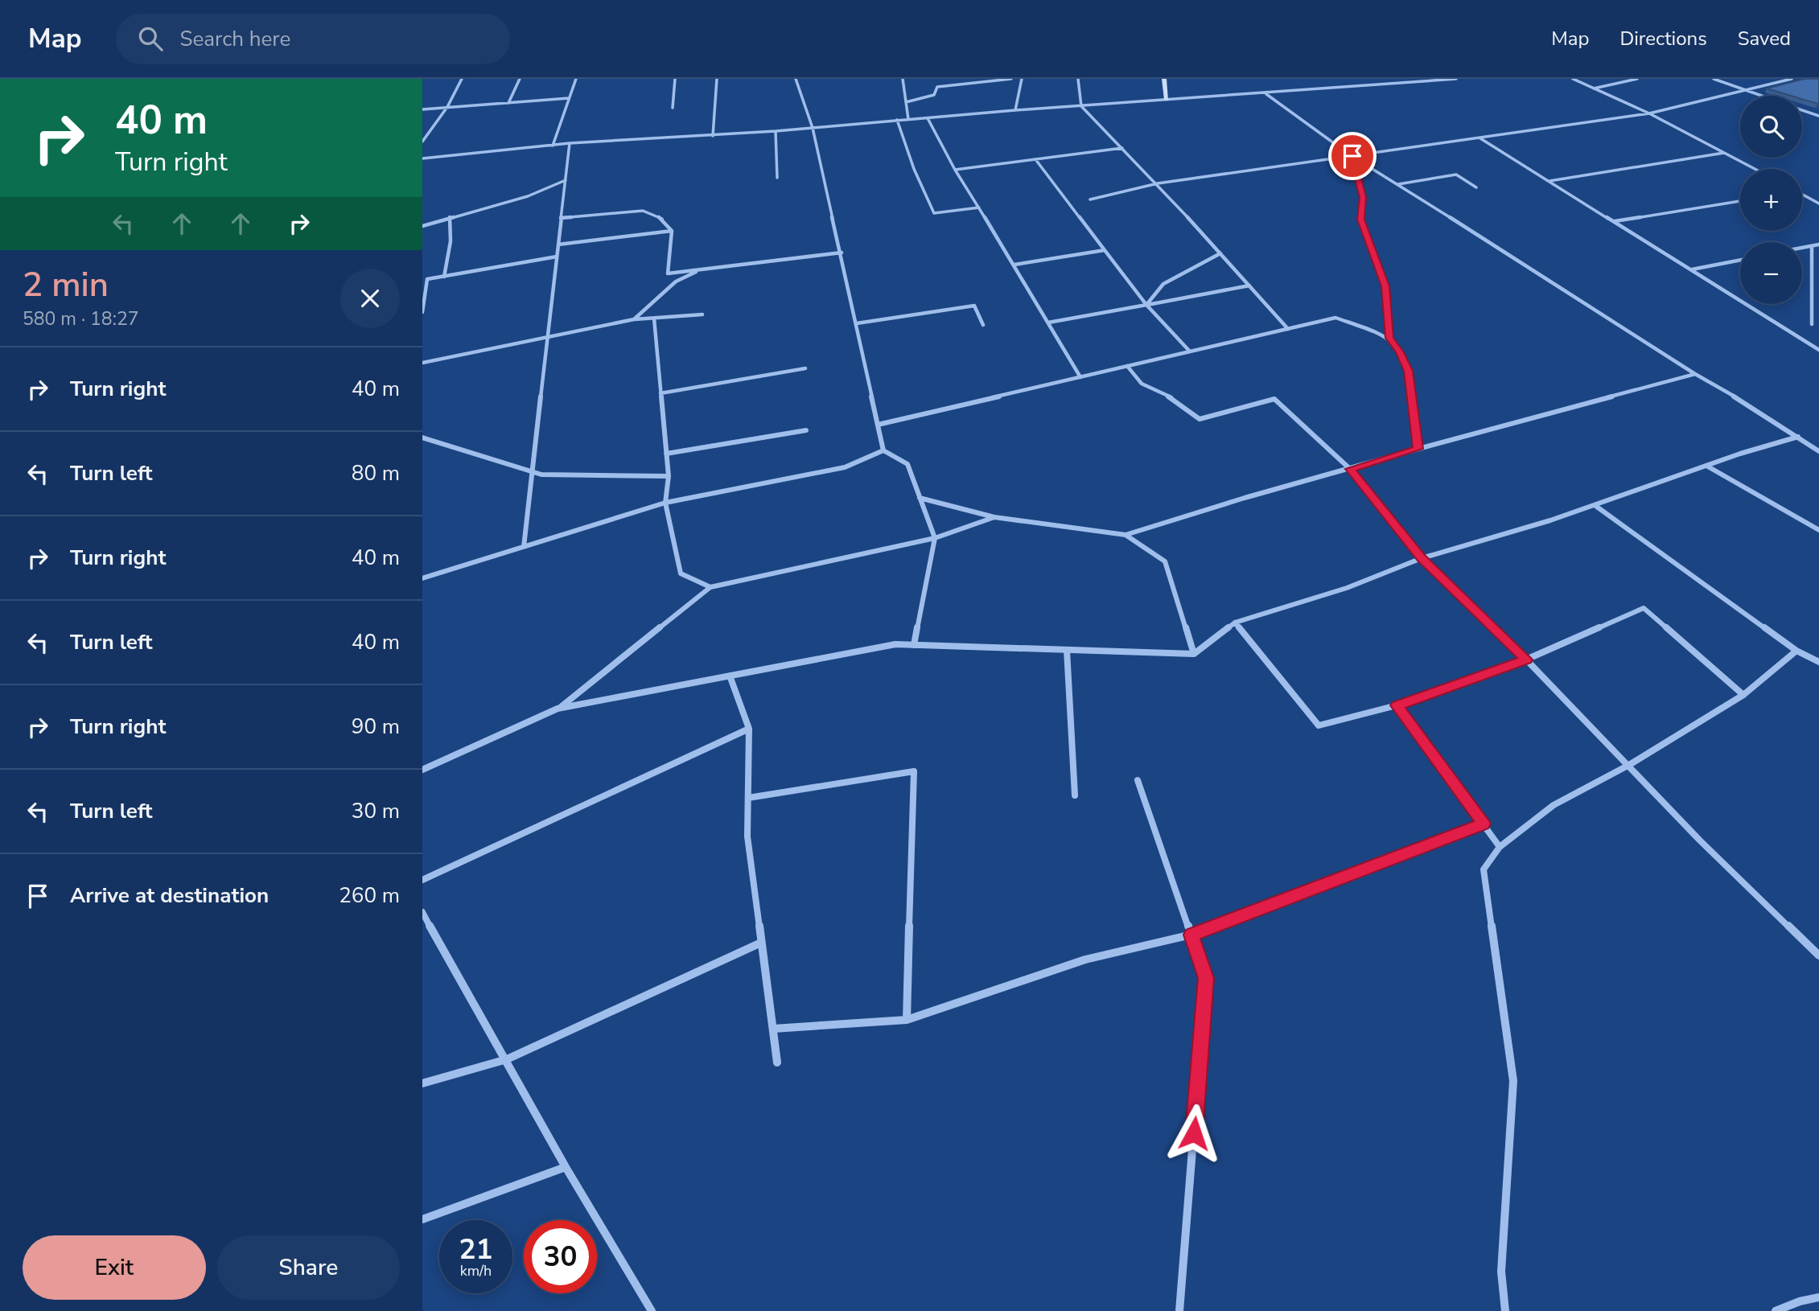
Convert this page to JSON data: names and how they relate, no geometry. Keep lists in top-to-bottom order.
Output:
{
  "page": {
    "header": "Map",
    "search": "Search here",
    "nav": ["Map", "Directions", "Saved"],
    "turn": ["40 m", "Turn right"],
    "map_buttons": ["+", "−"],
    "heading": ["2 min", "580 m · 18:27"],
    "list": [
      {
        "name": "Turn right",
        "value": "40 m"
      },
      {
        "name": "Turn left",
        "value": "80 m"
      },
      {
        "name": "Turn right",
        "value": "40 m"
      },
      {
        "name": "Turn left",
        "value": "40 m"
      },
      {
        "name": "Turn right",
        "value": "90 m"
      },
      {
        "name": "Turn left",
        "value": "30 m"
      },
      {
        "name": "Arrive at destination",
        "value": "260 m"
      }
    ],
    "speed": "21 km/h",
    "limit": "30",
    "buttons": ["Exit", "Share"]
  }
}
